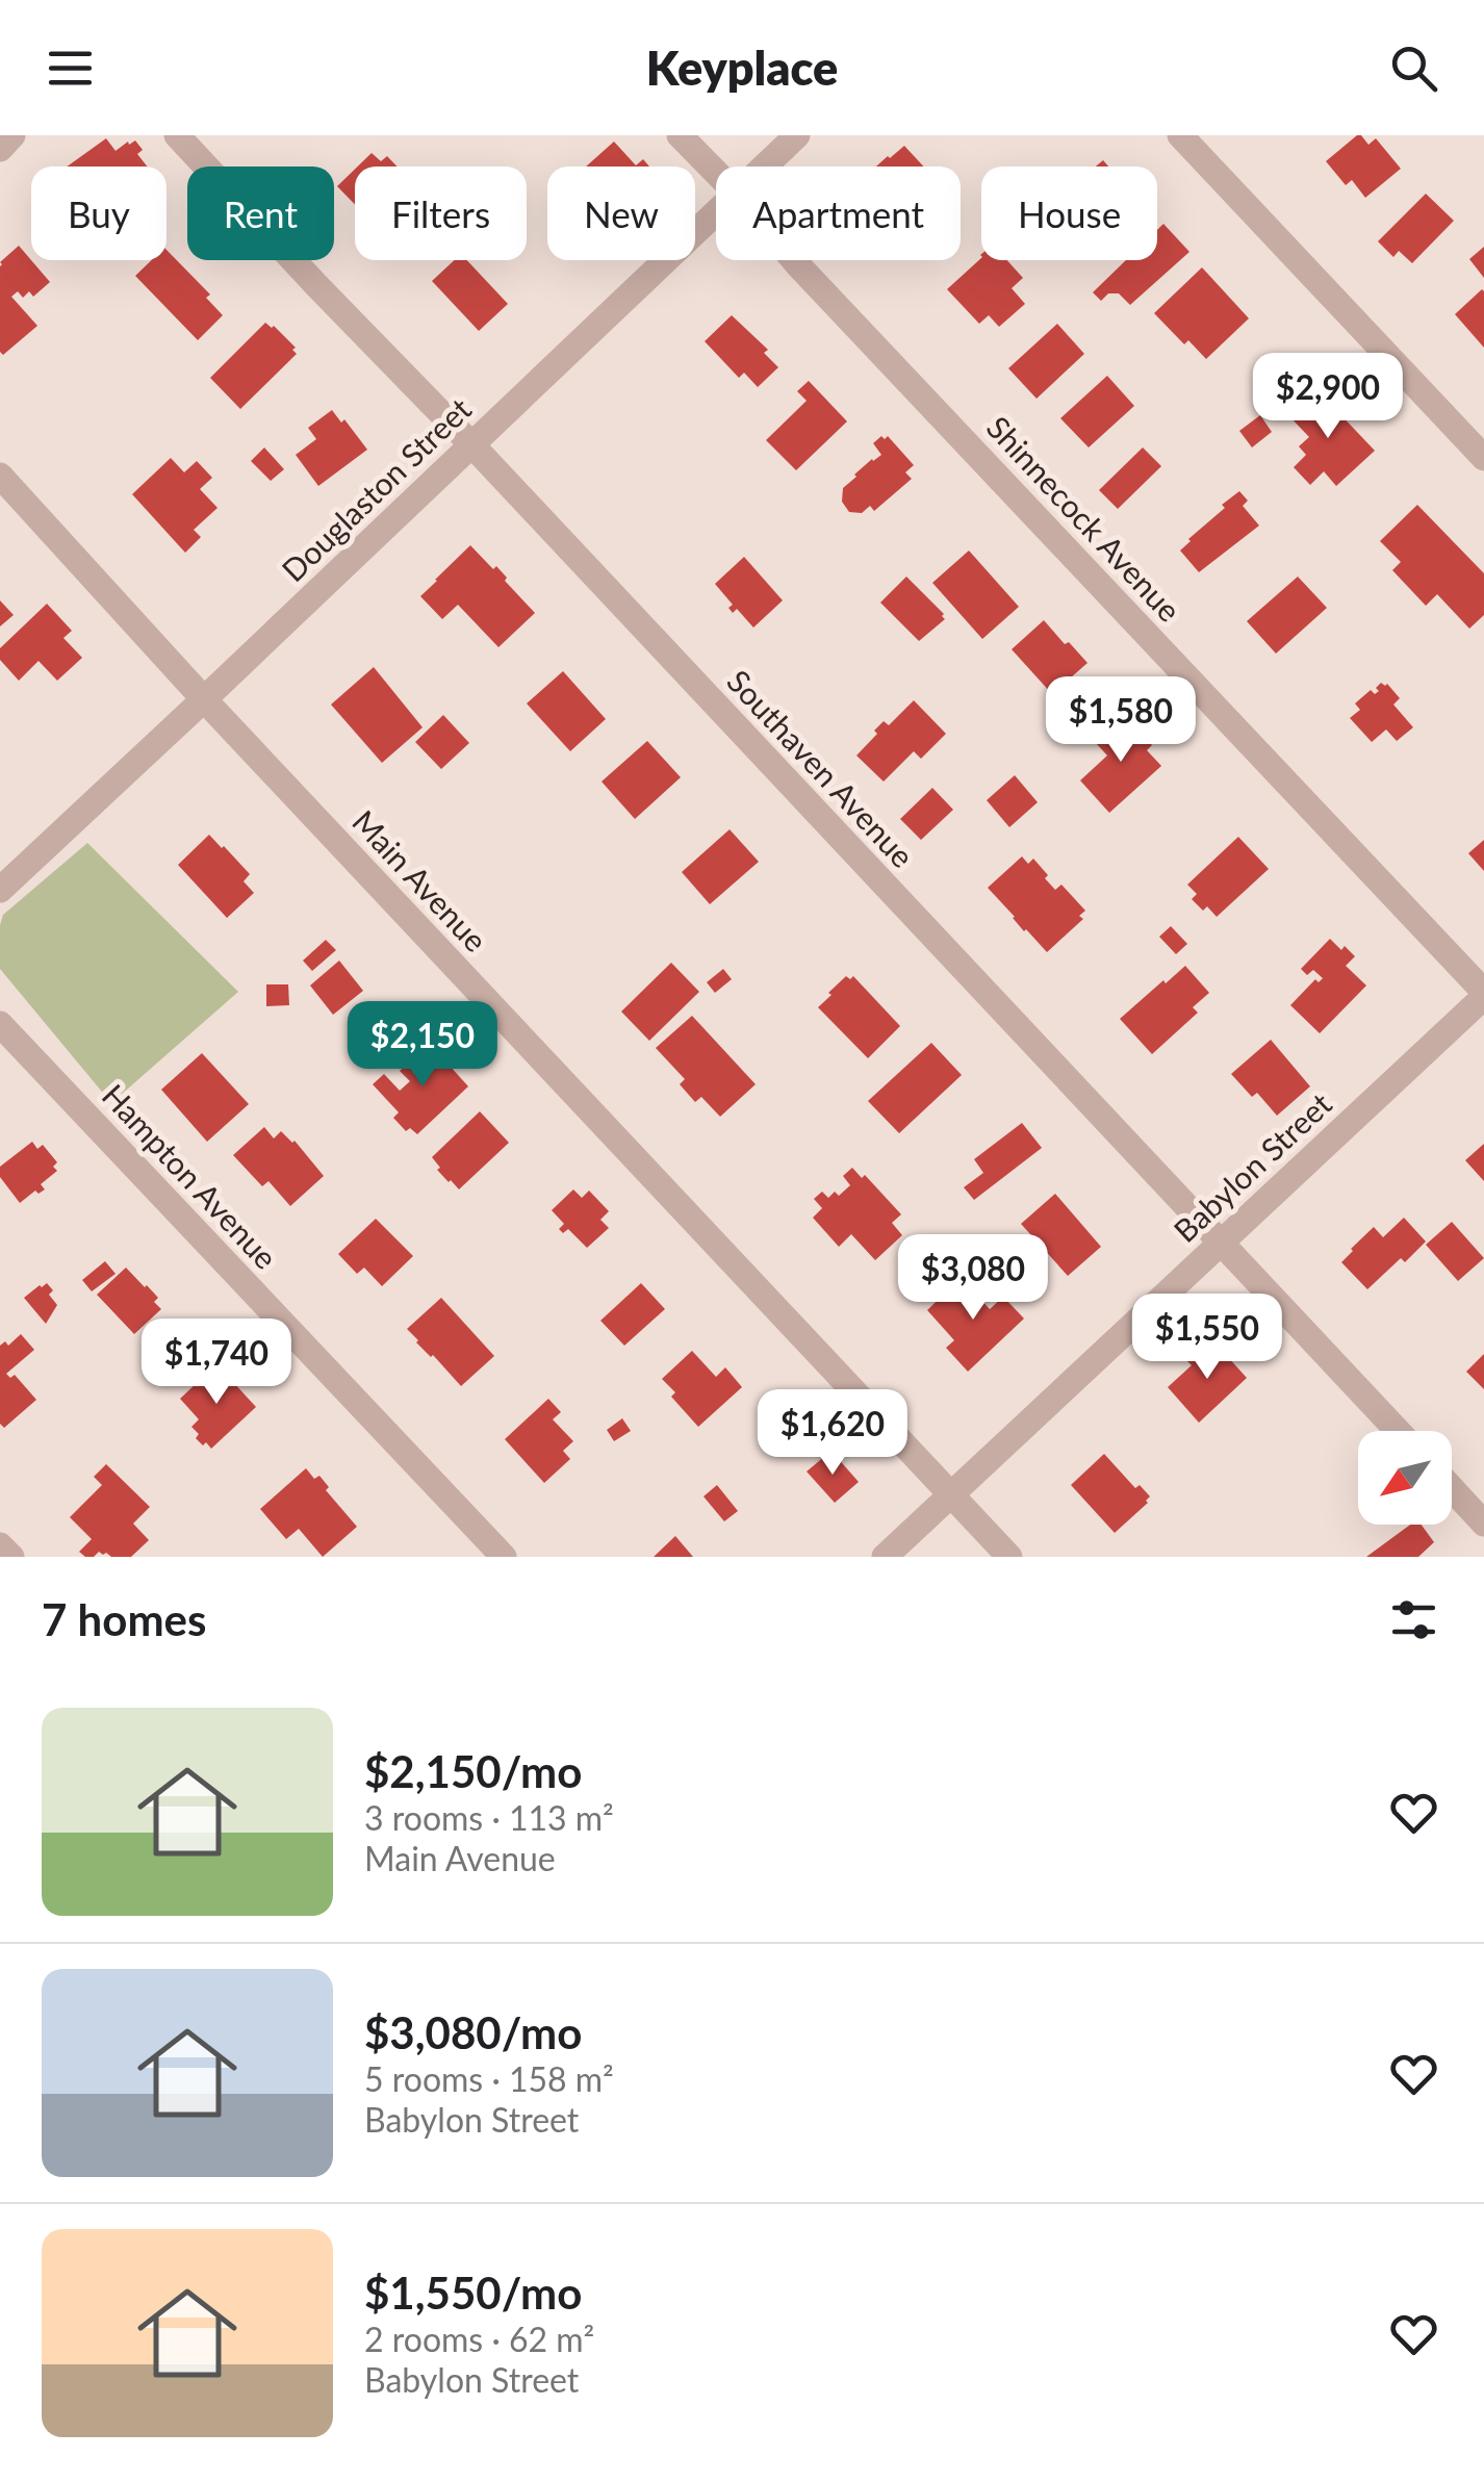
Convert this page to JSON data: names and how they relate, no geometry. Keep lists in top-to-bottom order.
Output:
{
  "streets": {
    "street": [
      "Douglaston Street",
      "Shinnecock Avenue",
      "Southaven Avenue",
      "Main Avenue",
      "Babylon Street",
      "Hampton Avenue"
    ]
  },
  "crossings": [
    ["Douglaston Street", "Southaven Avenue"],
    ["Douglaston Street", "Main Avenue"],
    ["Shinnecock Avenue", "Babylon Street"],
    ["Southaven Avenue", "Babylon Street"],
    ["Main Avenue", "Babylon Street"]
  ],
  "north": "bottom left",
  "page": {
    "header": "Keyplace",
    "chip": [
      "Buy",
      "Rent",
      "Filters",
      "New",
      "Apartment",
      "House"
    ],
    "price": [
      "$2,900",
      "$1,580",
      "$2,150",
      "$3,080",
      "$1,550",
      "$1,740",
      "$1,620"
    ],
    "heading": "7 homes",
    "list": [
      {
        "name": "$2,150/mo",
        "note": "3 rooms · 113 m² · Main Avenue"
      },
      {
        "name": "$3,080/mo",
        "note": "5 rooms · 158 m² · Babylon Street"
      },
      {
        "name": "$1,550/mo",
        "note": "2 rooms · 62 m² · Babylon Street"
      }
    ]
  }
}
